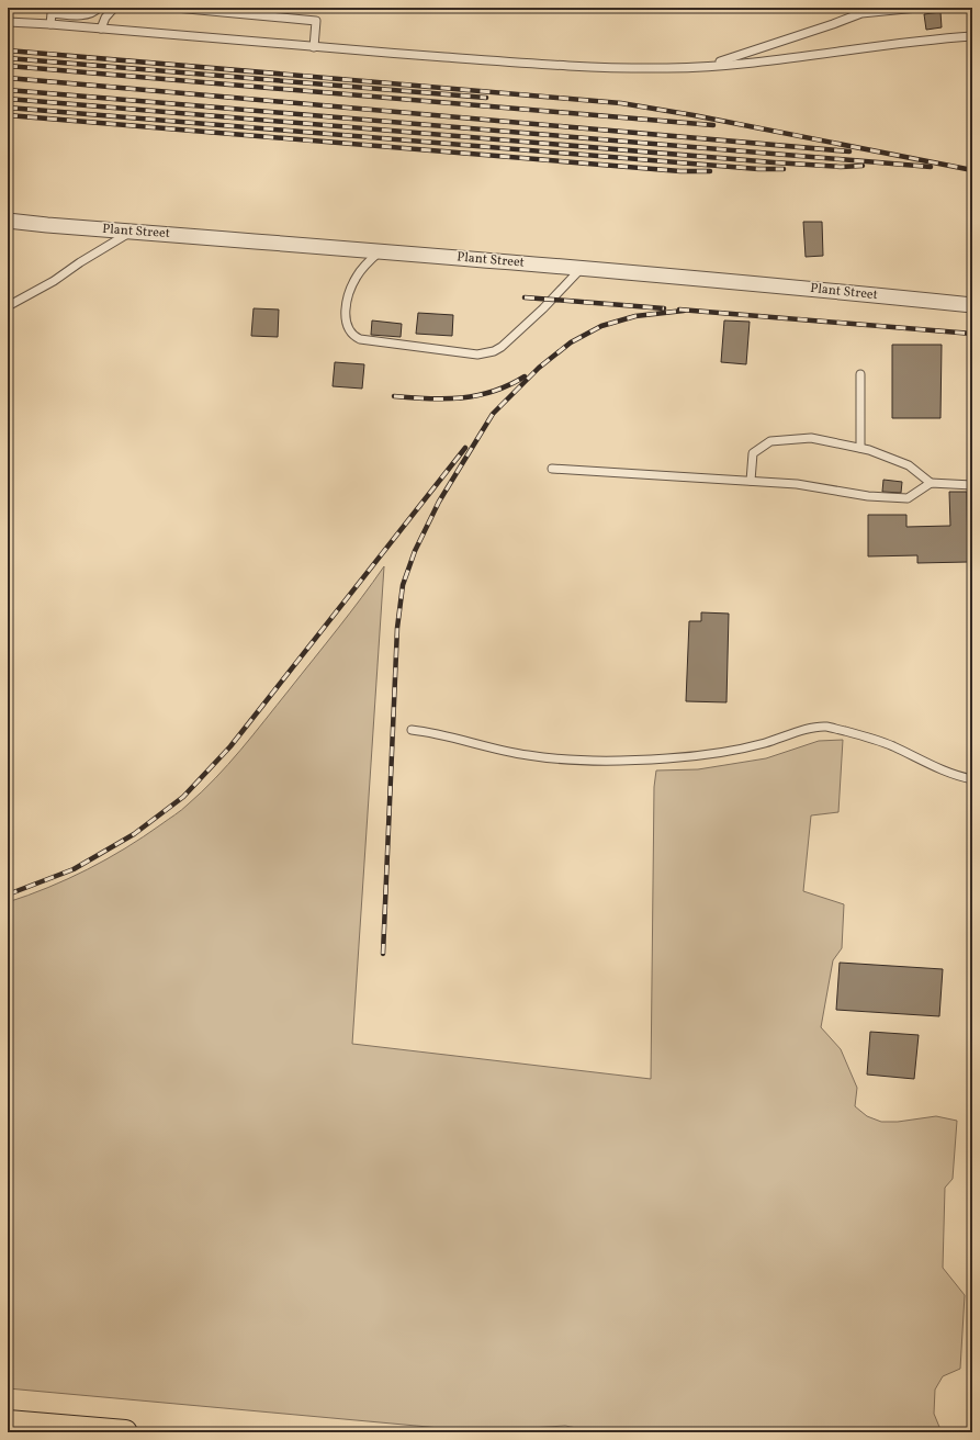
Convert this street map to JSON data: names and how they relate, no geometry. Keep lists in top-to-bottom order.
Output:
{
  "streets": {
    "street": ["Plant Street"]
  }
}
